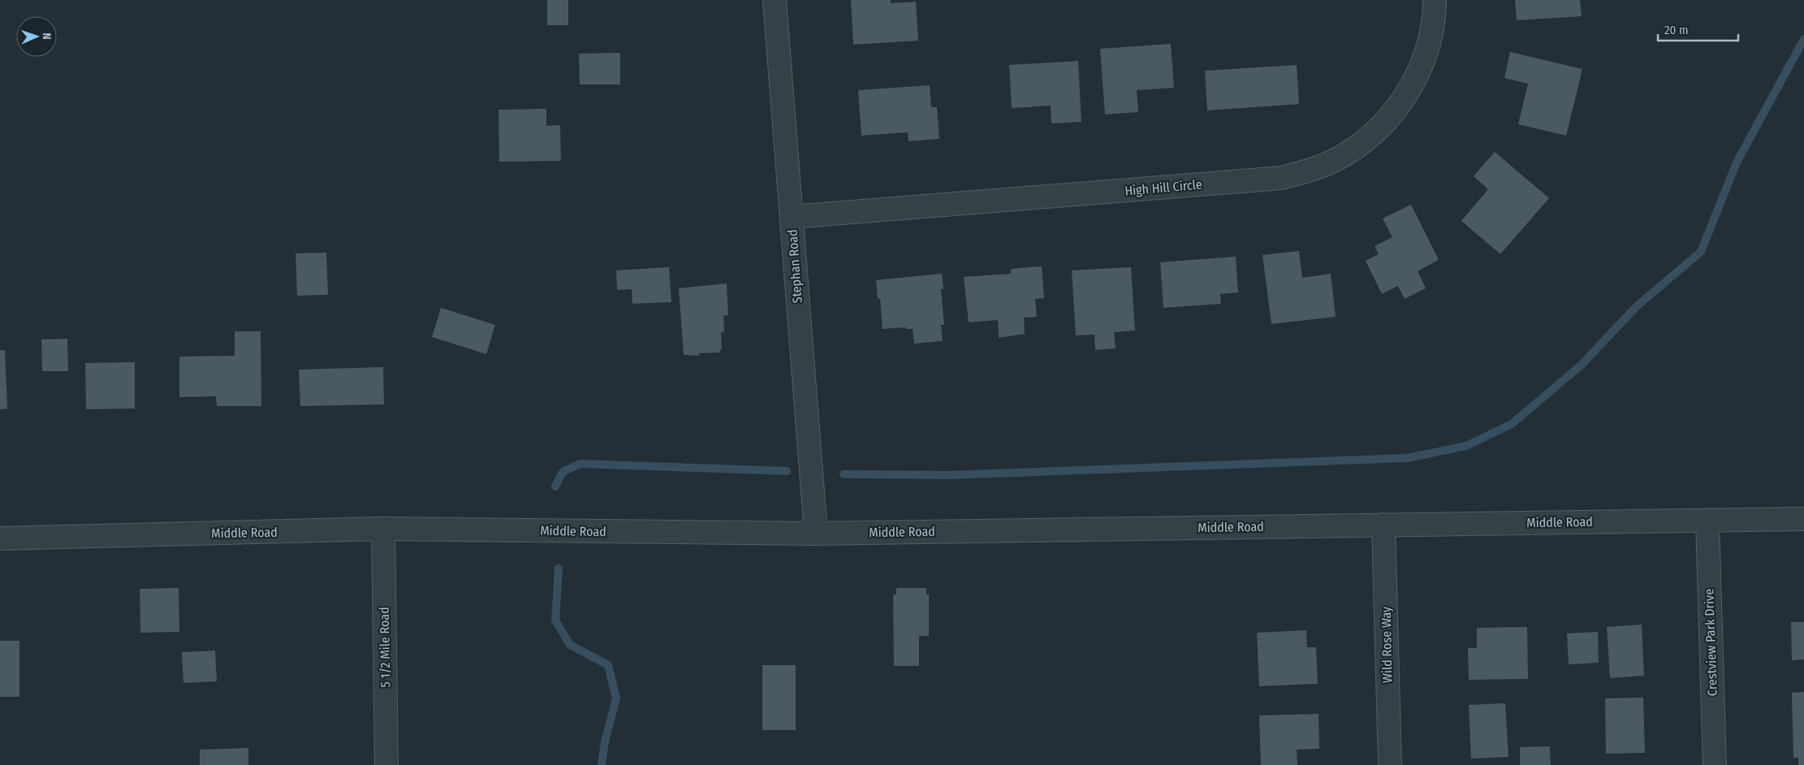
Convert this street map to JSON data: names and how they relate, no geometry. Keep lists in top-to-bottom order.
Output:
{
  "streets": {
    "street": [
      "High Hill Circle",
      "Stephan Road",
      "Middle Road",
      "Crestview Park Drive",
      "Wild Rose Way",
      "5 1/2 Mile Road"
    ]
  },
  "crossings": [
    ["High Hill Circle", "Stephan Road"],
    ["Stephan Road", "Middle Road"],
    ["Middle Road", "Crestview Park Drive"],
    ["Middle Road", "Wild Rose Way"],
    ["Middle Road", "5 1/2 Mile Road"]
  ],
  "scale_bar": "20 m",
  "north": "right"
}
